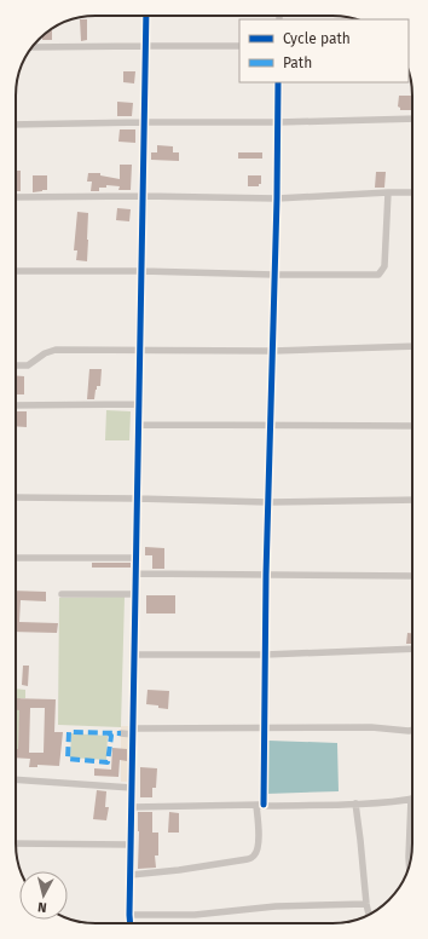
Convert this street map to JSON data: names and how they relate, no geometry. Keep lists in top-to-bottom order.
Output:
{
  "legend": ["Cycle path", "Path"],
  "north": "bottom"
}
